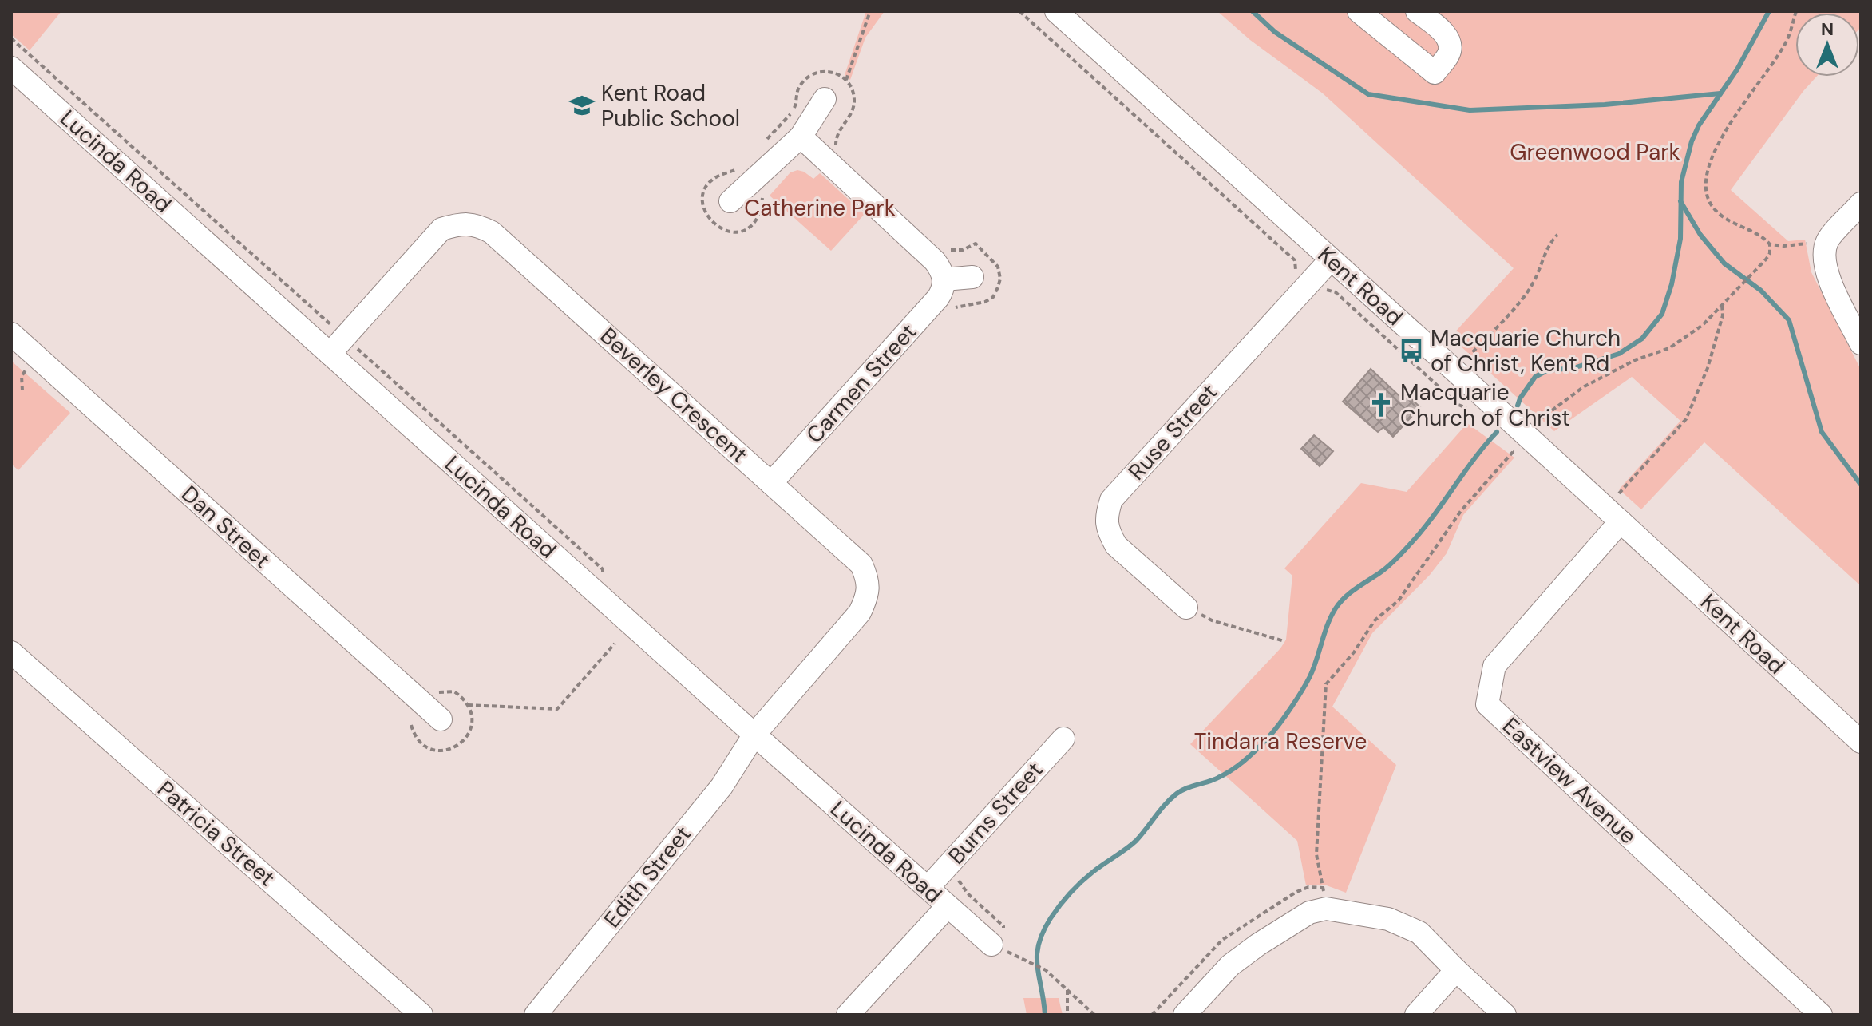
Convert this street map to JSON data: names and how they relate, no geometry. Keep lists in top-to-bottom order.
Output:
{
  "streets": {
    "street": [
      "Lucinda Road",
      "Kent Road",
      "Carmen Street",
      "Beverley Crescent",
      "Ruse Street",
      "Dan Street",
      "Eastview Avenue",
      "Burns Street",
      "Patricia Street",
      "Edith Street"
    ]
  },
  "crossings": [
    ["Lucinda Road", "Beverley Crescent"],
    ["Lucinda Road", "Burns Street"],
    ["Lucinda Road", "Edith Street"],
    ["Kent Road", "Ruse Street"],
    ["Kent Road", "Eastview Avenue"],
    ["Carmen Street", "Beverley Crescent"],
    ["Beverley Crescent", "Edith Street"]
  ],
  "parks": ["Greenwood Park", "Catherine Park", "Tindarra Reserve"],
  "places": {
    "school or university": ["Kent Road Public School"],
    "bus stop": ["Macquarie Church of Christ, Kent Rd"],
    "church": ["Macquarie Church of Christ"]
  },
  "north": "top"
}
